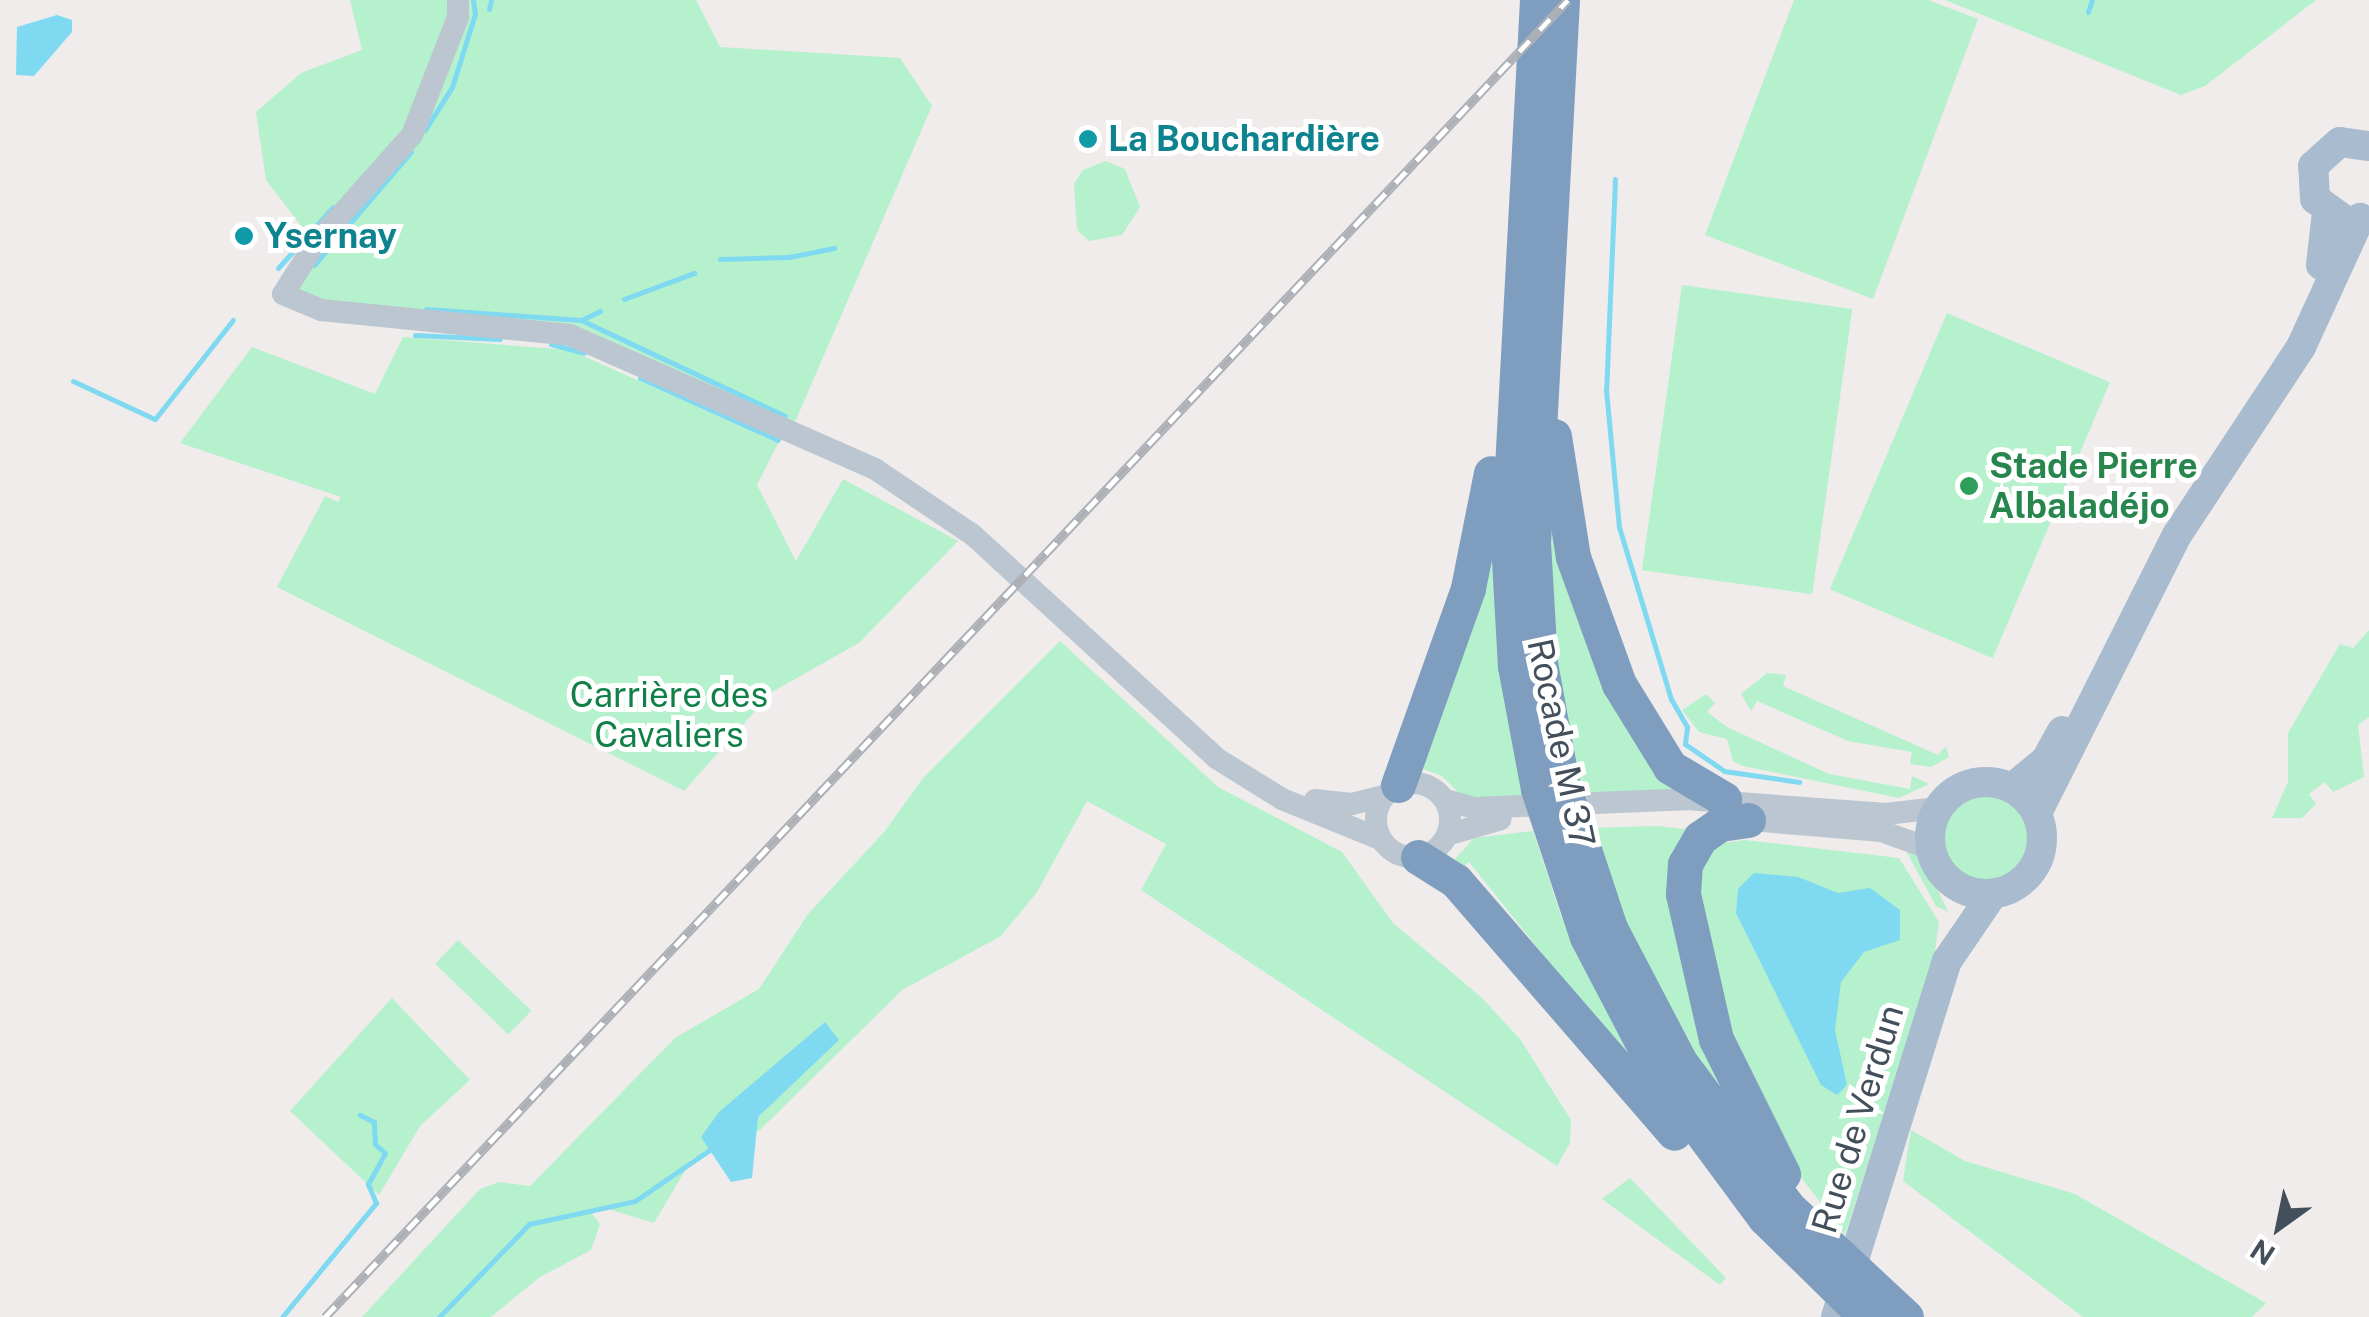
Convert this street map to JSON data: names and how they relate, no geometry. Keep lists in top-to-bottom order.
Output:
{
  "streets": {
    "highway": ["Rocade M 37"],
    "main road": ["Rue de Verdun"]
  },
  "parks": ["Carrière des Cavaliers"],
  "places": ["La Bouchardière", "Ysernay", "Stade Pierre Albaladéjo"],
  "north": "bottom left"
}
